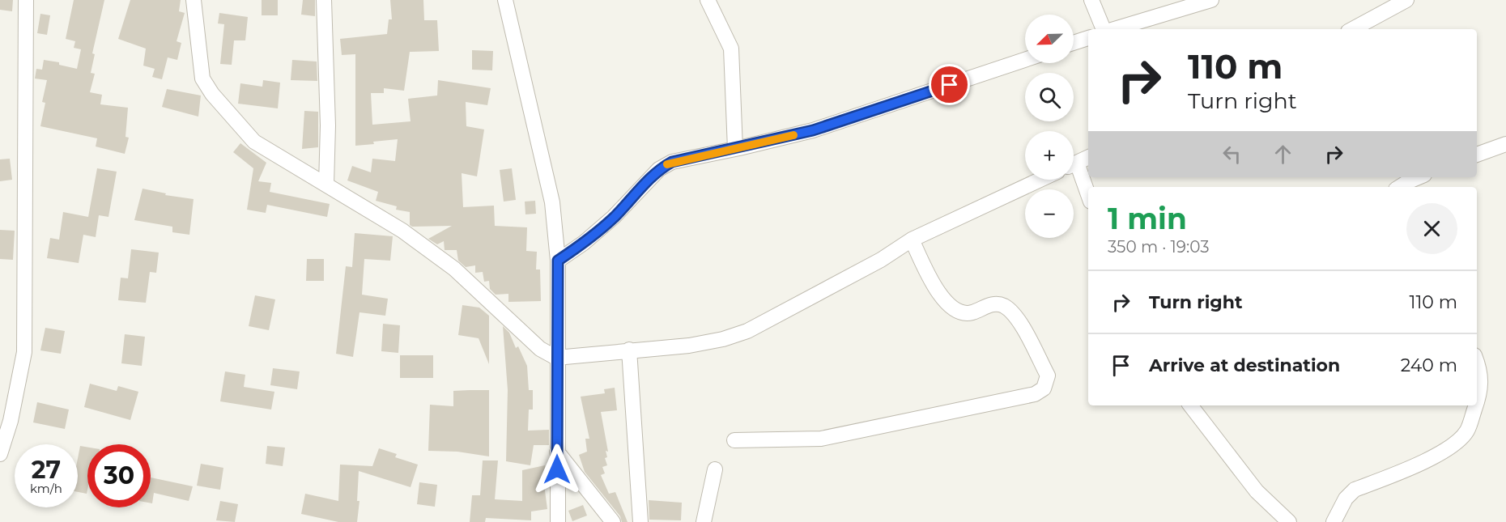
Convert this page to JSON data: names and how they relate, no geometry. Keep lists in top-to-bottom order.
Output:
{
  "north": "bottom left",
  "page": {
    "map_buttons": ["+", "−"],
    "turn": ["110 m", "Turn right"],
    "heading": ["1 min", "350 m · 19:03"],
    "list": [
      {
        "name": "Turn right",
        "value": "110 m"
      },
      {
        "name": "Arrive at destination",
        "value": "240 m"
      }
    ],
    "speed": "27 km/h",
    "limit": "30"
  }
}
